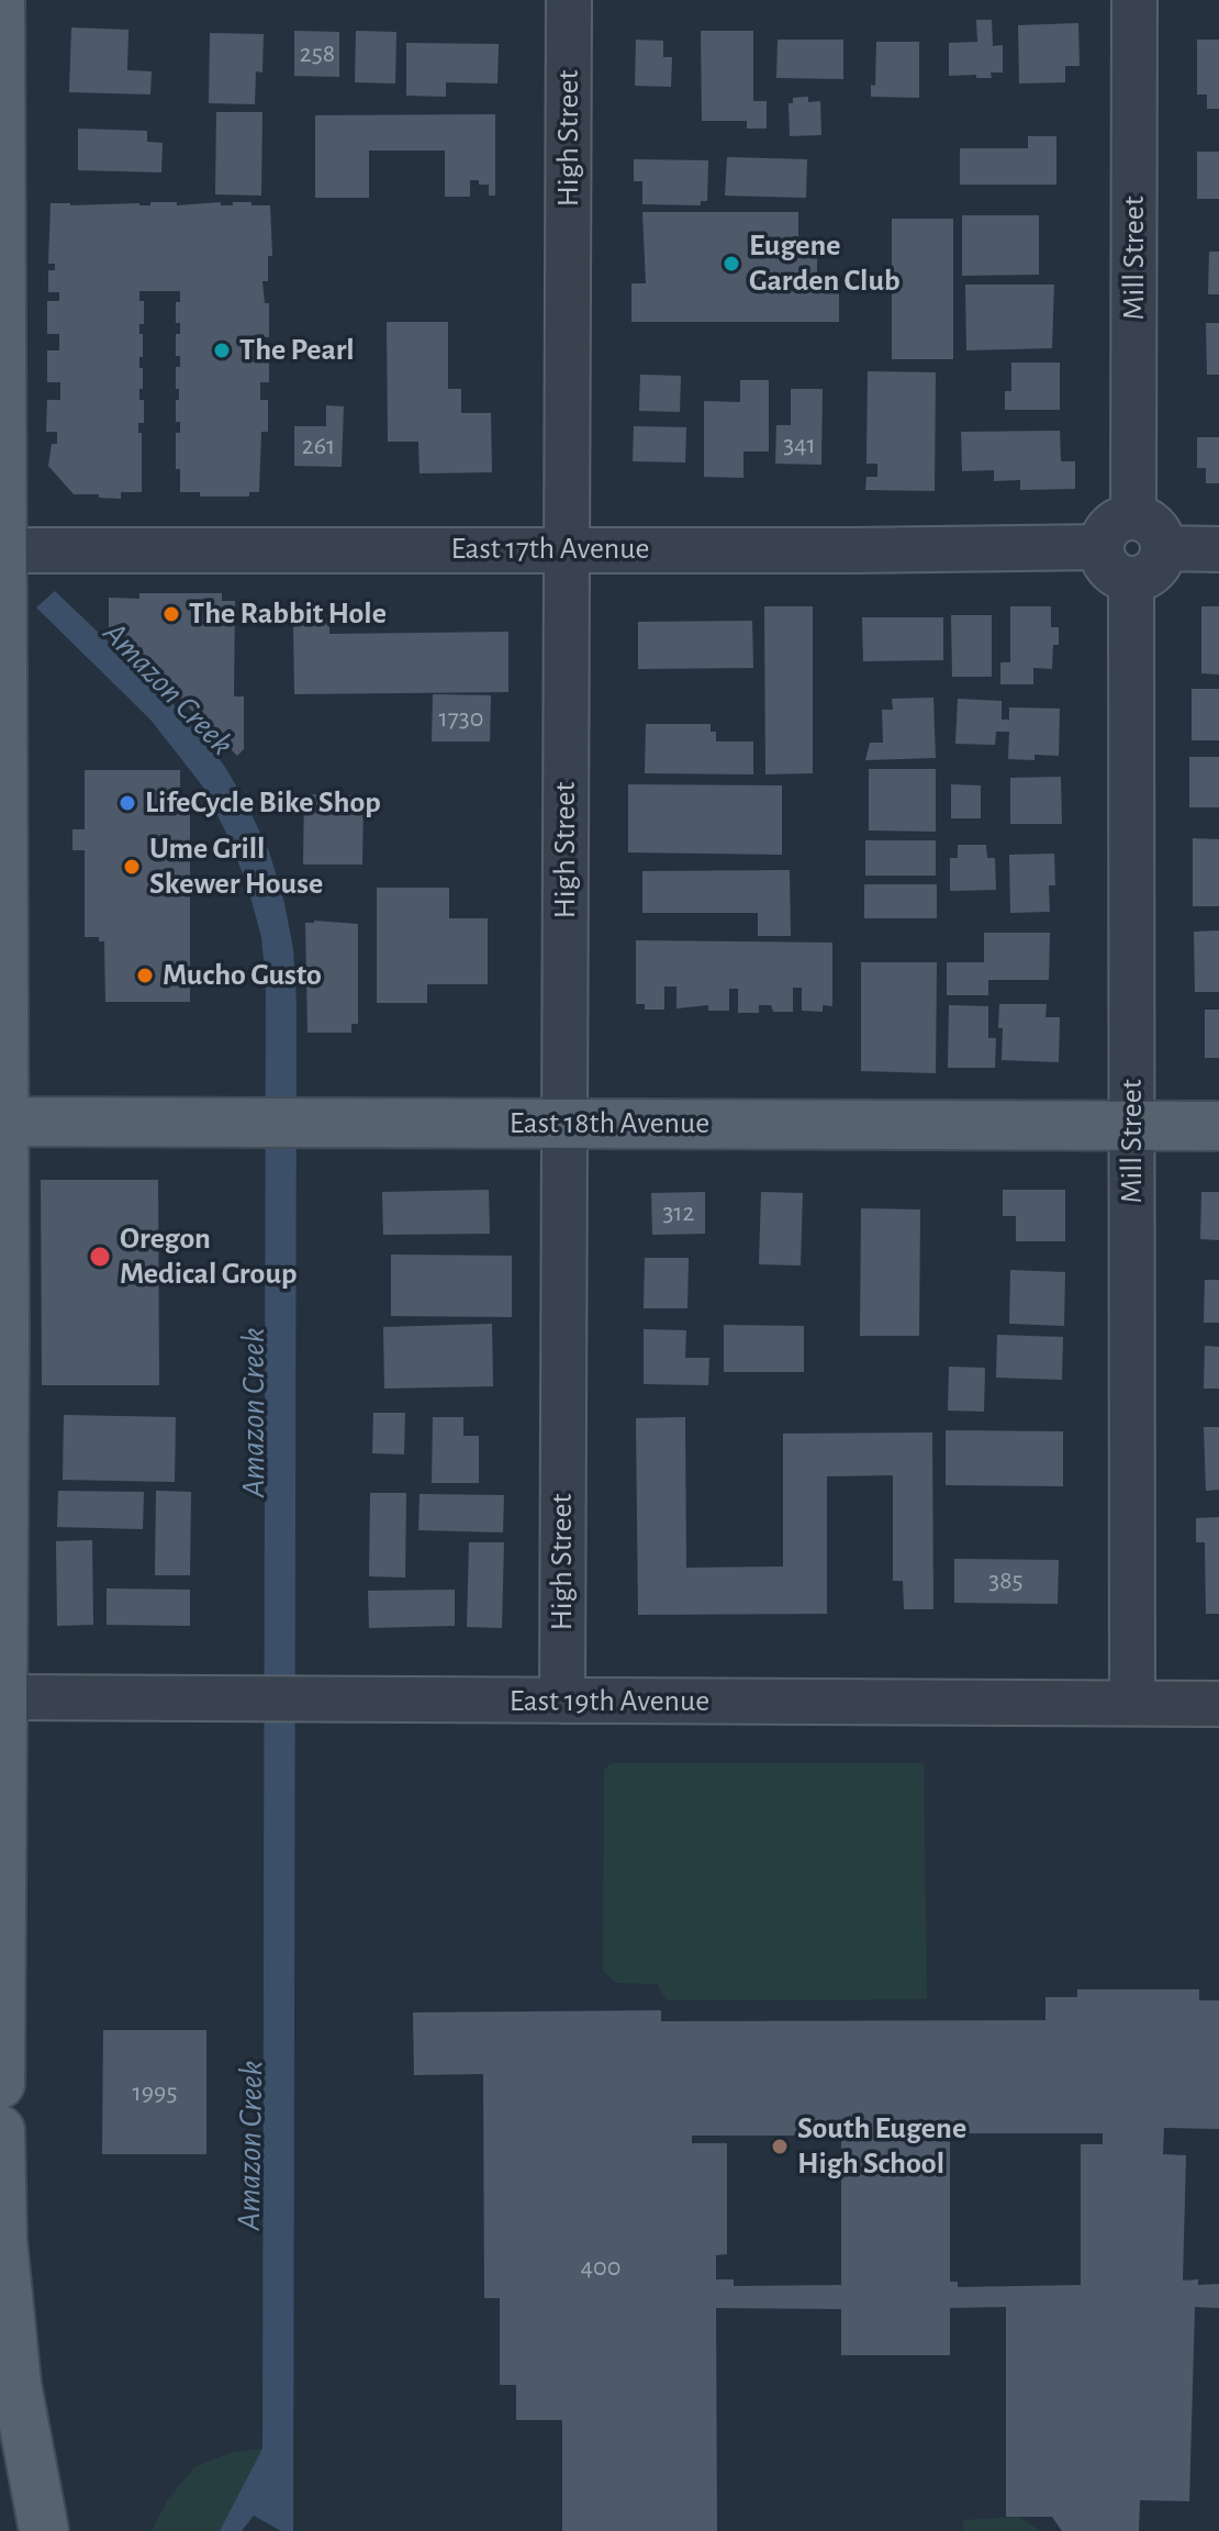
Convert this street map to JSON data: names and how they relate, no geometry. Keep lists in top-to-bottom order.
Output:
{
  "streets": {
    "main road": ["East 18th Avenue"],
    "street": [
      "High Street",
      "Mill Street",
      "East 17th Avenue",
      "East 19th Avenue"
    ]
  },
  "crossings": [
    ["High Street", "East 17th Avenue"],
    ["High Street", "East 18th Avenue"],
    ["High Street", "East 19th Avenue"],
    ["Mill Street", "East 17th Avenue"],
    ["Mill Street", "East 18th Avenue"],
    ["Mill Street", "East 19th Avenue"]
  ],
  "water": ["Amazon Creek"],
  "places": [
    "Eugene Garden Club",
    "The Pearl",
    "The Rabbit Hole",
    "LifeCycle Bike Shop",
    "Ume Grill Skewer House",
    "Mucho Gusto",
    "Oregon Medical Group",
    "South Eugene High School"
  ],
  "house_numbers": [
    "258",
    "341",
    "261",
    "1730",
    "312",
    "385",
    "1995",
    "400"
  ]
}
